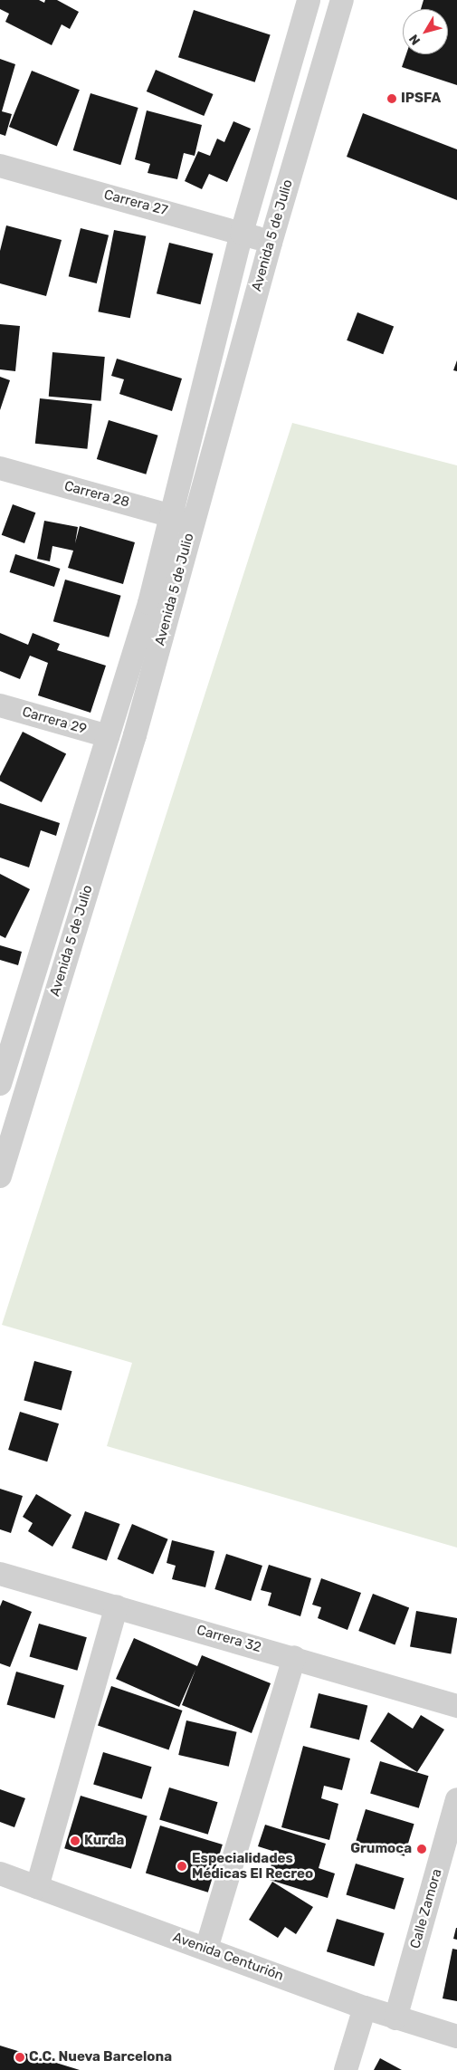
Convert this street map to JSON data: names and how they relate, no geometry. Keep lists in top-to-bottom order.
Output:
{
  "streets": {
    "street": [
      "Carrera 27",
      "Avenida 5 de Julio",
      "Carrera 28",
      "Carrera 29",
      "Carrera 32",
      "Calle Zamora",
      "Avenida Centurión"
    ]
  },
  "crossings": [
    ["Carrera 27", "Avenida 5 de Julio"],
    ["Avenida 5 de Julio", "Carrera 28"],
    ["Avenida 5 de Julio", "Carrera 29"],
    ["Calle Zamora", "Avenida Centurión"]
  ],
  "places": [
    "IPSFA",
    "Kurda",
    "Grumoca",
    "Especialidades Médicas El Recreo",
    "C.C. Nueva Barcelona"
  ],
  "north": "bottom left"
}
